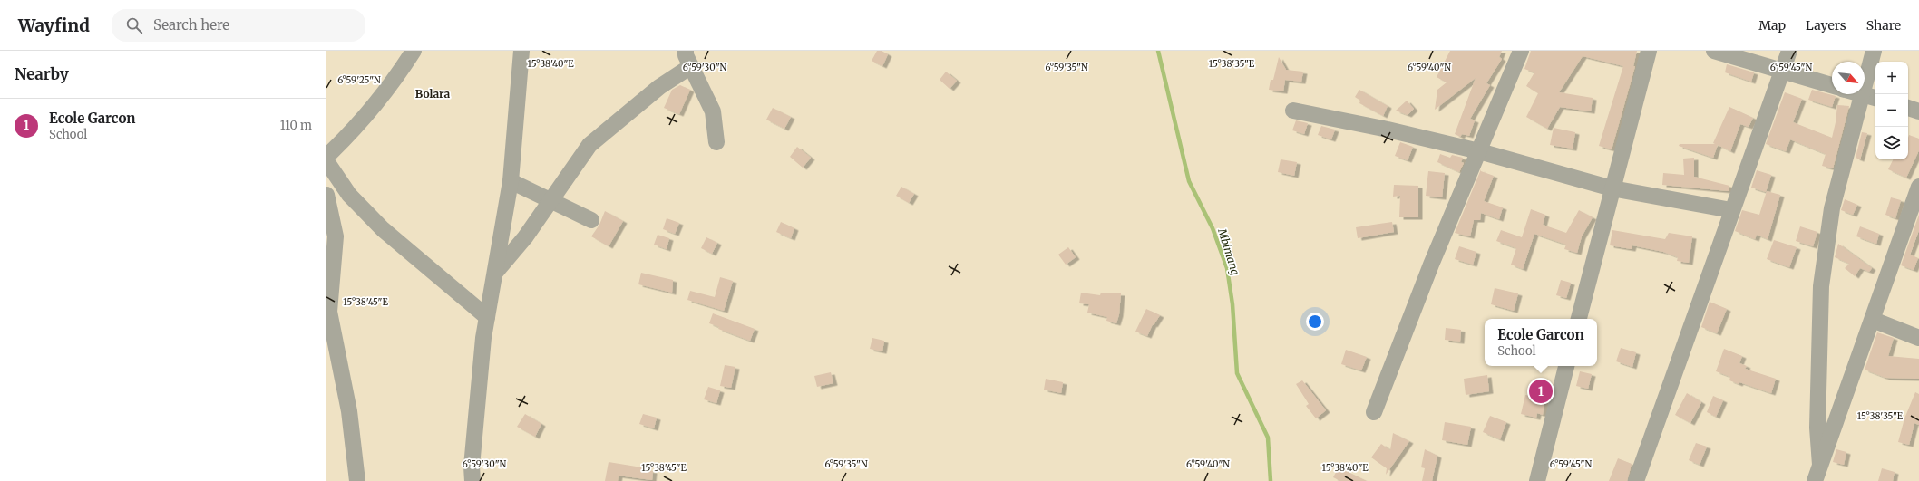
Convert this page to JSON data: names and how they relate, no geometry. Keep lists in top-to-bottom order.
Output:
{
  "districts": ["Bolara"],
  "water": ["Mbimang"],
  "north": "bottom right",
  "page": {
    "header": "Wayfind",
    "search": "Search here",
    "nav": ["Map", "Layers", "Share"],
    "heading": "Nearby",
    "map_buttons": ["+", "−"],
    "list": [
      {
        "mark": "1",
        "name": "Ecole Garcon",
        "note": "School",
        "value": "110 m"
      }
    ],
    "popup": ["Ecole Garcon", "School"],
    "pins": "1"
  },
  "coordinates": [
    "15°38'35\"E",
    "15°38'40\"E",
    "6°59'30\"N",
    "6°59'35\"N",
    "6°59'40\"N",
    "6°59'45\"N",
    "6°59'25\"N",
    "15°38'45\"E"
  ]
}
